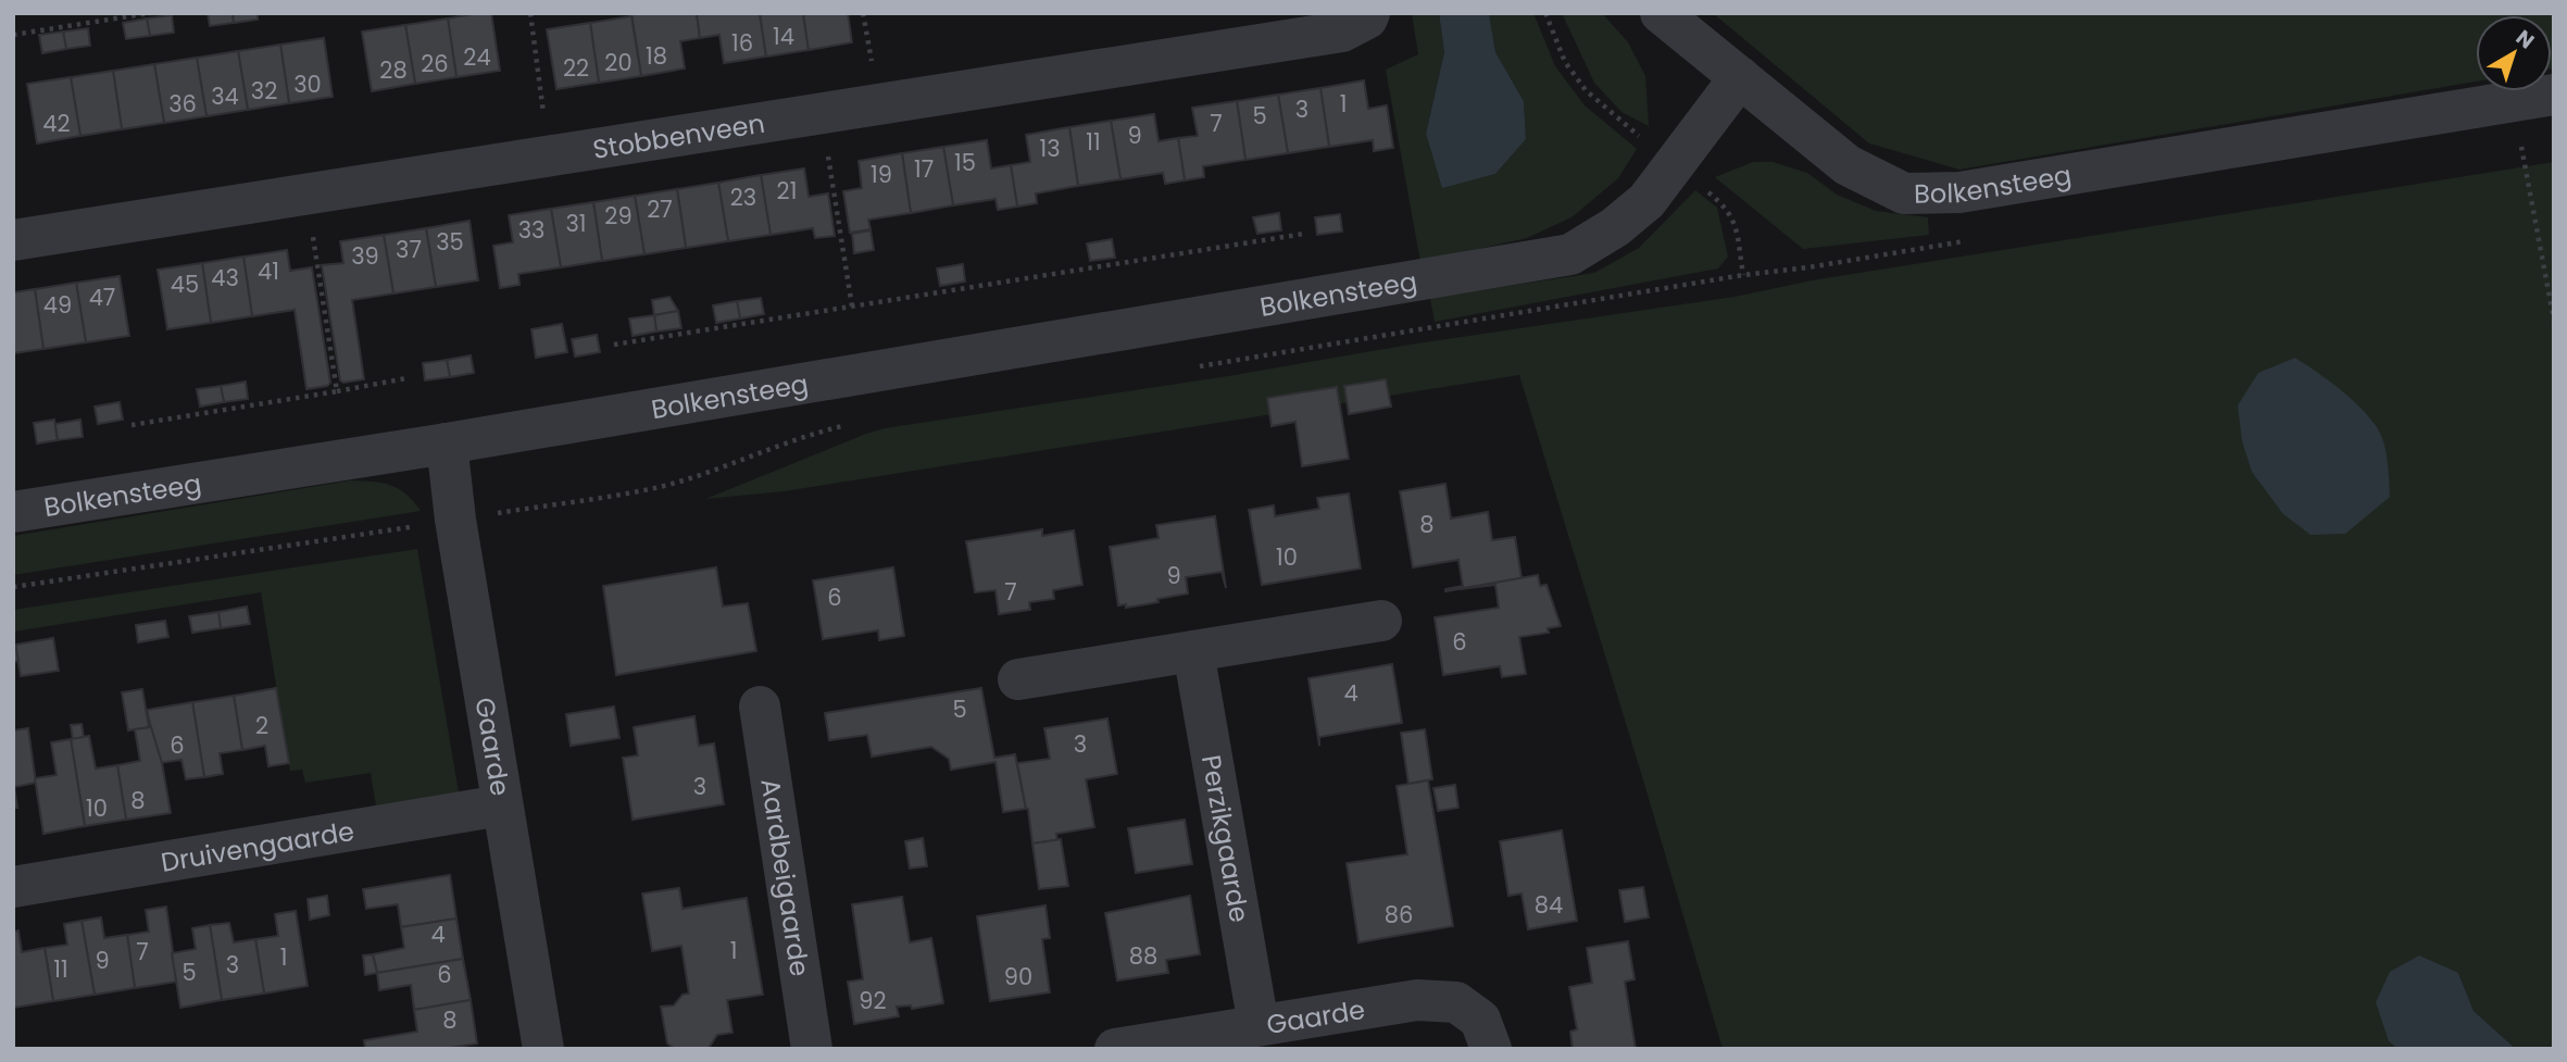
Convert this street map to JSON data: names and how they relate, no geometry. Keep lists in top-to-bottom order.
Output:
{
  "streets": {
    "street": [
      "Stobbenveen",
      "Bolkensteeg",
      "Gaarde",
      "Perzikgaarde",
      "Druivengaarde",
      "Aardbeigaarde"
    ]
  },
  "crossings": [
    ["Bolkensteeg", "Gaarde"],
    ["Gaarde", "Perzikgaarde"],
    ["Gaarde", "Druivengaarde"]
  ],
  "house_numbers": [
    "14",
    "16",
    "18",
    "24",
    "20",
    "26",
    "22",
    "28",
    "30",
    "32",
    "34",
    "36",
    "1",
    "3",
    "5",
    "42",
    "7",
    "9",
    "11",
    "13",
    "15",
    "17",
    "19",
    "21",
    "23",
    "27",
    "29",
    "31",
    "33",
    "35",
    "37",
    "39",
    "41",
    "43",
    "45",
    "47",
    "49",
    "8",
    "10",
    "9",
    "7",
    "6",
    "6",
    "4",
    "5",
    "2",
    "3",
    "6",
    "3",
    "8",
    "10",
    "84",
    "86",
    "4",
    "1",
    "7",
    "88",
    "1",
    "9",
    "3",
    "11",
    "5",
    "6",
    "90",
    "92",
    "8"
  ],
  "north": "top right"
}
